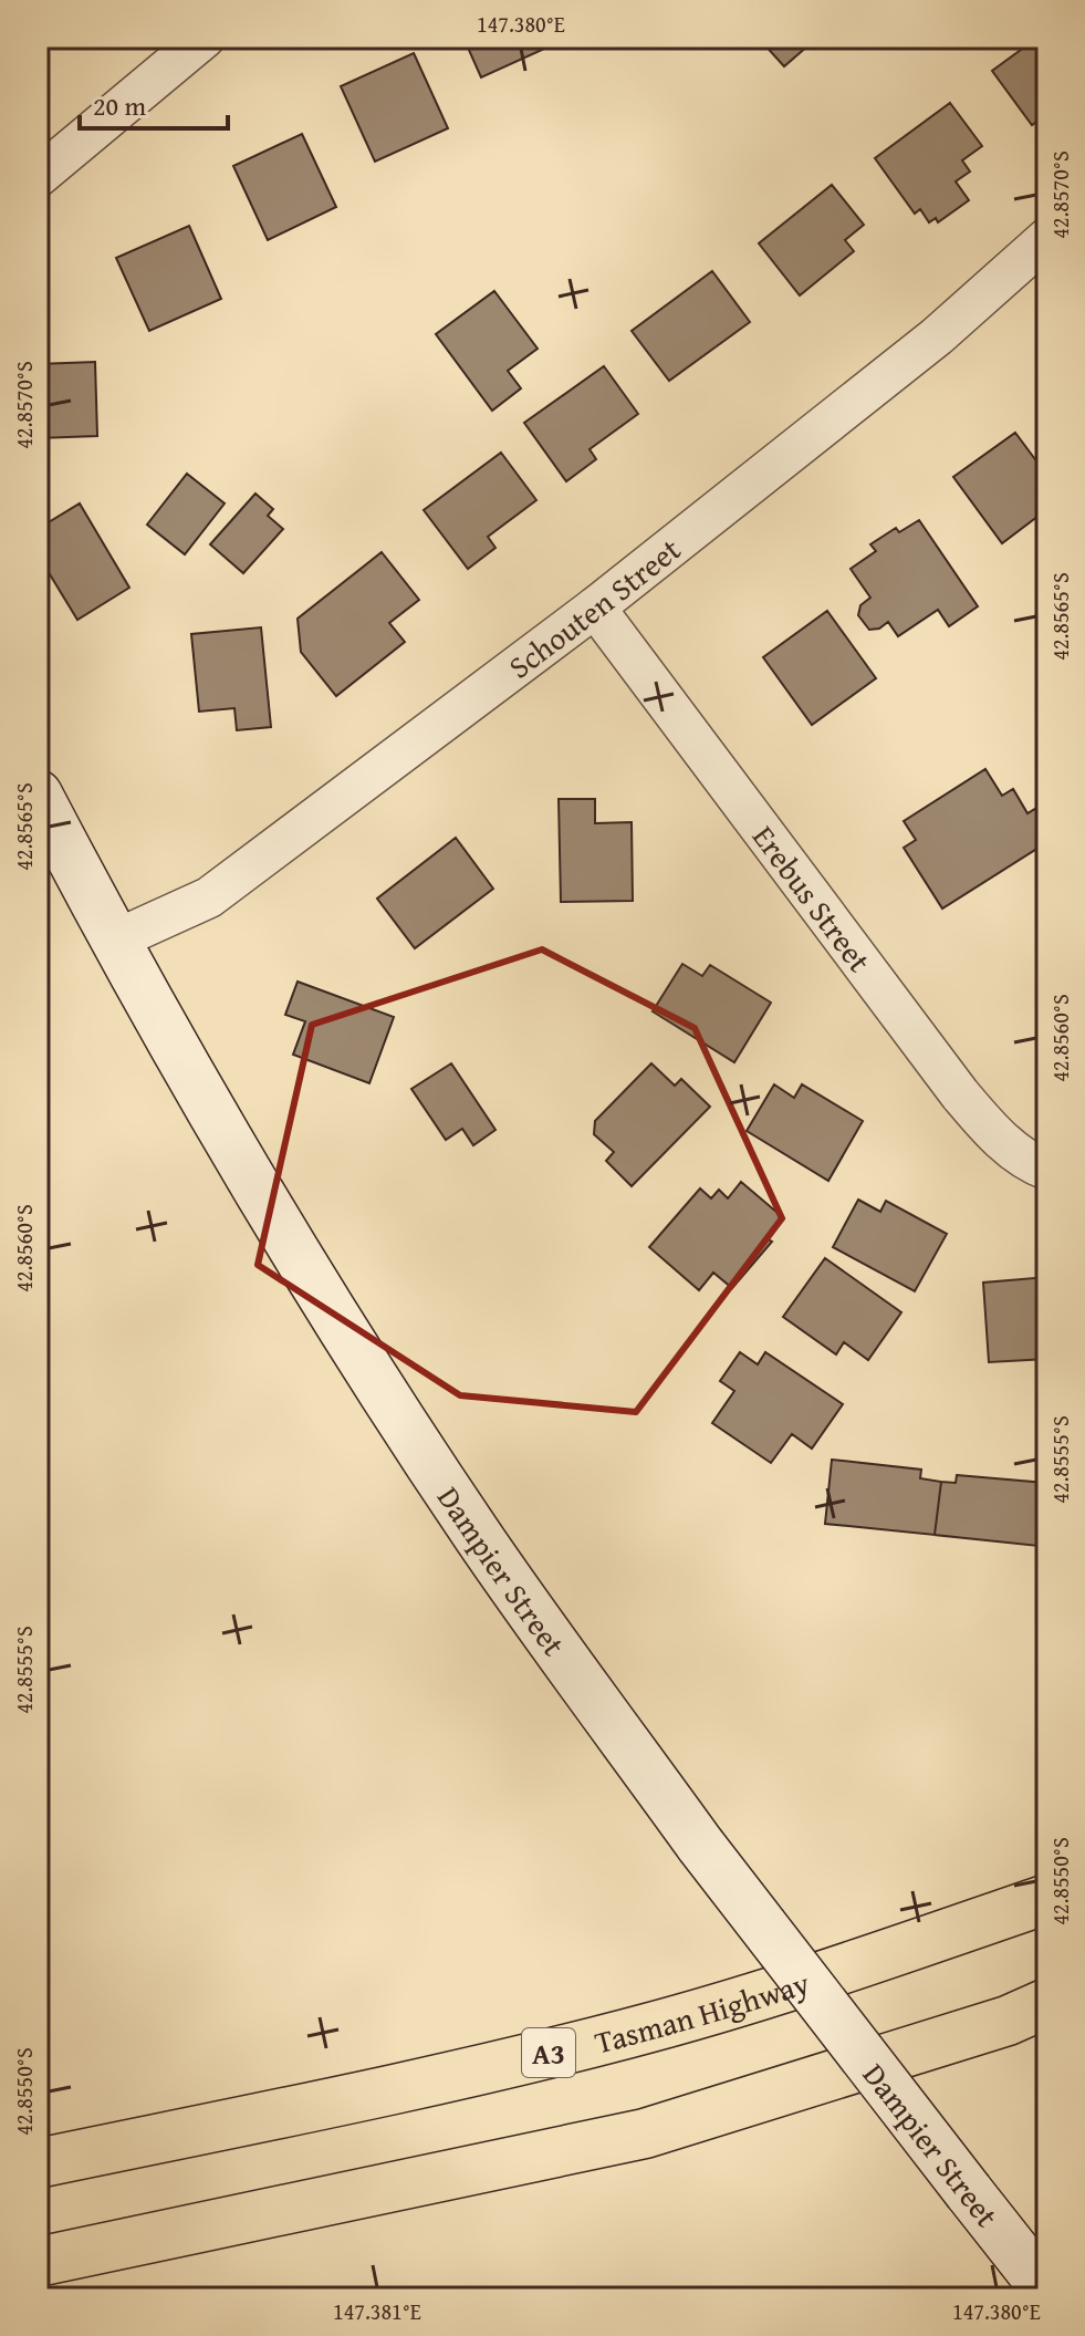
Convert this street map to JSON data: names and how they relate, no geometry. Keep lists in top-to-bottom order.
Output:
{
  "streets": {
    "highway": ["Tasman Highway", "A3"],
    "street": ["Schouten Street", "Erebus Street", "Dampier Street"]
  },
  "crossings": [
    ["Schouten Street", "Erebus Street"],
    ["Schouten Street", "Dampier Street"]
  ],
  "scale_bar": "20 m",
  "coordinates": [
    "147.380°E",
    "42.8570°S",
    "42.8565°S",
    "42.8560°S",
    "42.8555°S",
    "42.8550°S",
    "147.381°E"
  ]
}
